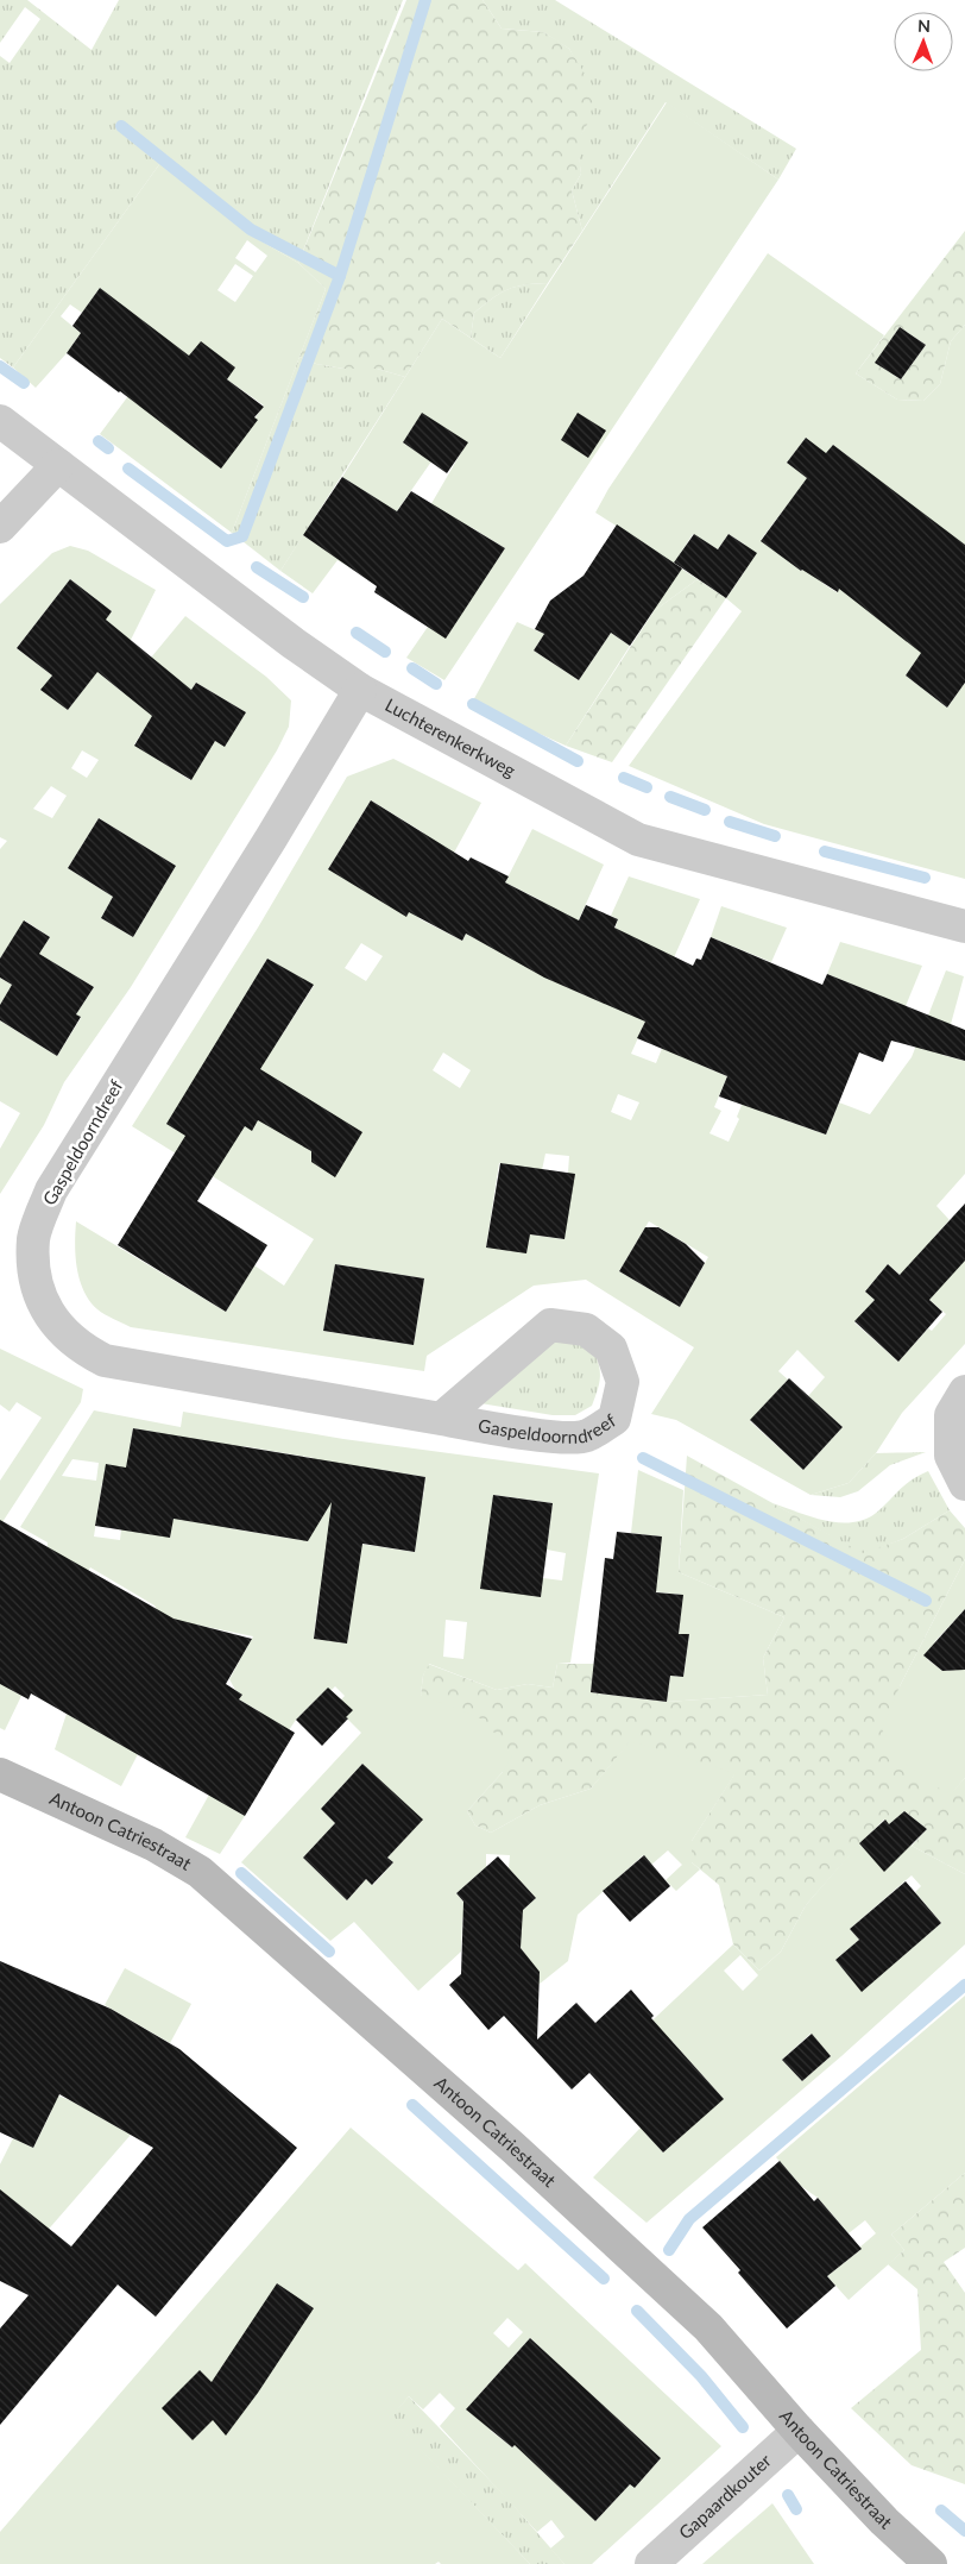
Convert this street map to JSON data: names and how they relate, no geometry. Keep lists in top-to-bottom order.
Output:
{
  "streets": {
    "main road": ["Antoon Catriestraat"],
    "street": ["Luchterenkerkweg", "Gaspeldoorndreef", "Gapaardkouter"]
  },
  "crossings": [
    ["Luchterenkerkweg", "Gaspeldoorndreef"],
    ["Antoon Catriestraat", "Gapaardkouter"]
  ],
  "north": "top"
}
